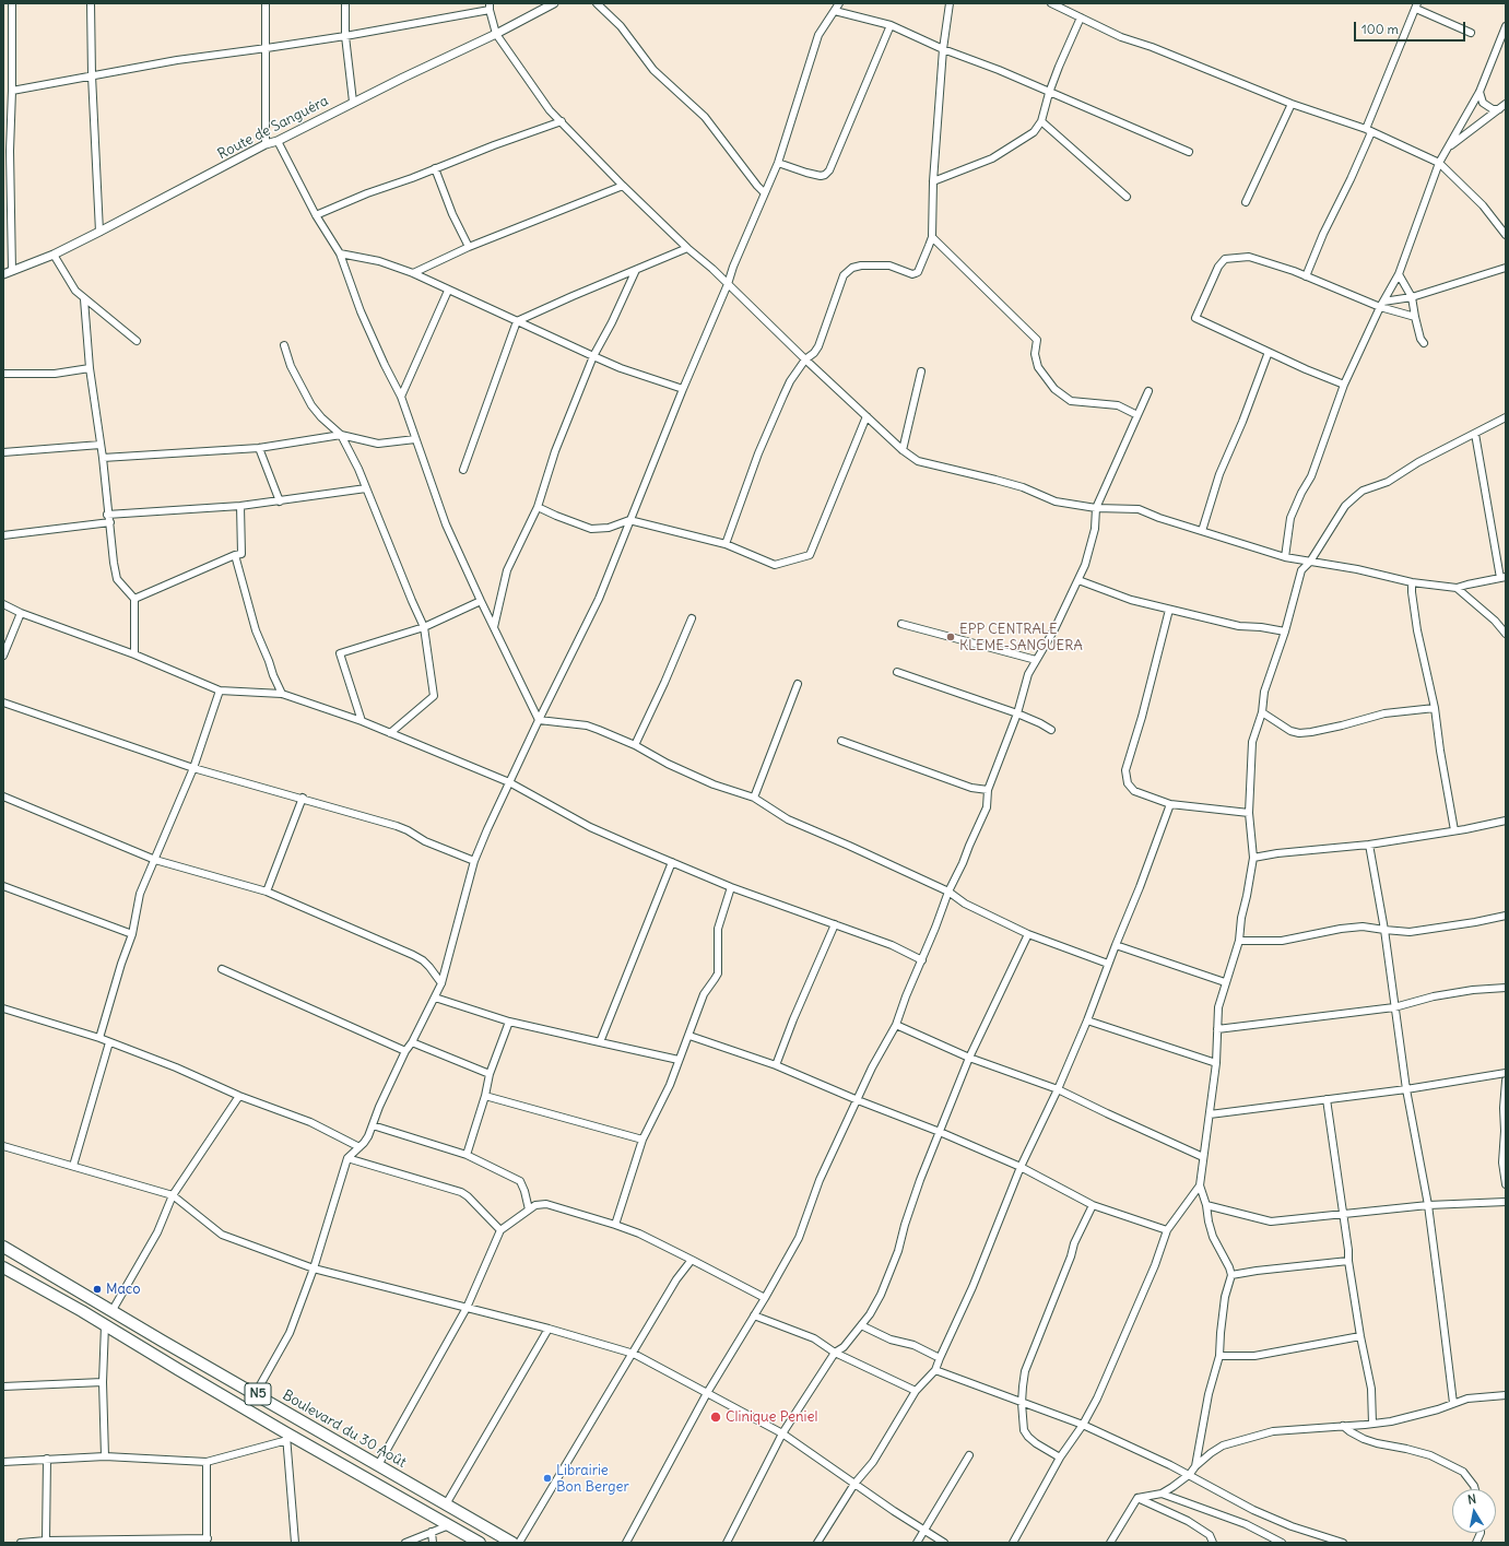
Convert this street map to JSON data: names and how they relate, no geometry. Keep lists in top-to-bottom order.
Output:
{
  "streets": {
    "highway": ["N5", "Boulevard du 30 Août"],
    "street": ["Route de Sanguéra"]
  },
  "places": [
    "EPP CENTRALE KLEME-SANGUERA",
    "Maco",
    "Clinique Peniel",
    "Librairie Bon Berger"
  ],
  "scale_bar": "100 m",
  "north": "top"
}
